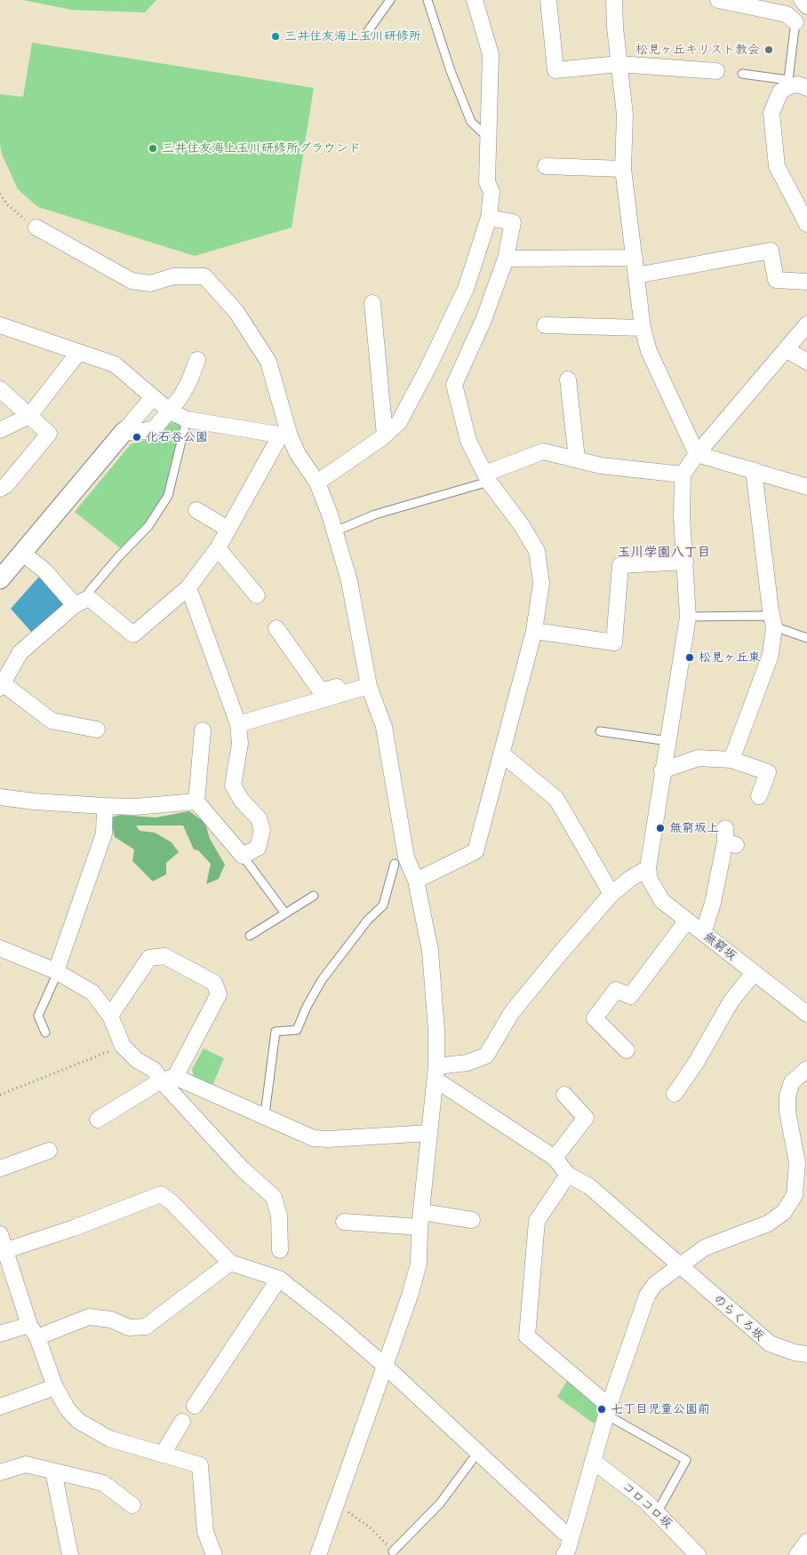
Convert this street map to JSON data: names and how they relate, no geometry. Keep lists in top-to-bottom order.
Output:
{
  "streets": {
    "street": ["無窮坂", "のらくろ坂", "コロコロ坂"]
  },
  "districts": ["玉川学園八丁目"],
  "places": [
    "三井住友海上玉川研修所",
    "松見ヶ丘キリスト教会",
    "三井住友海上玉川研修所グラウンド",
    "化石谷公園",
    "松見ヶ丘東",
    "無窮坂上",
    "七丁目児童公園前"
  ]
}
